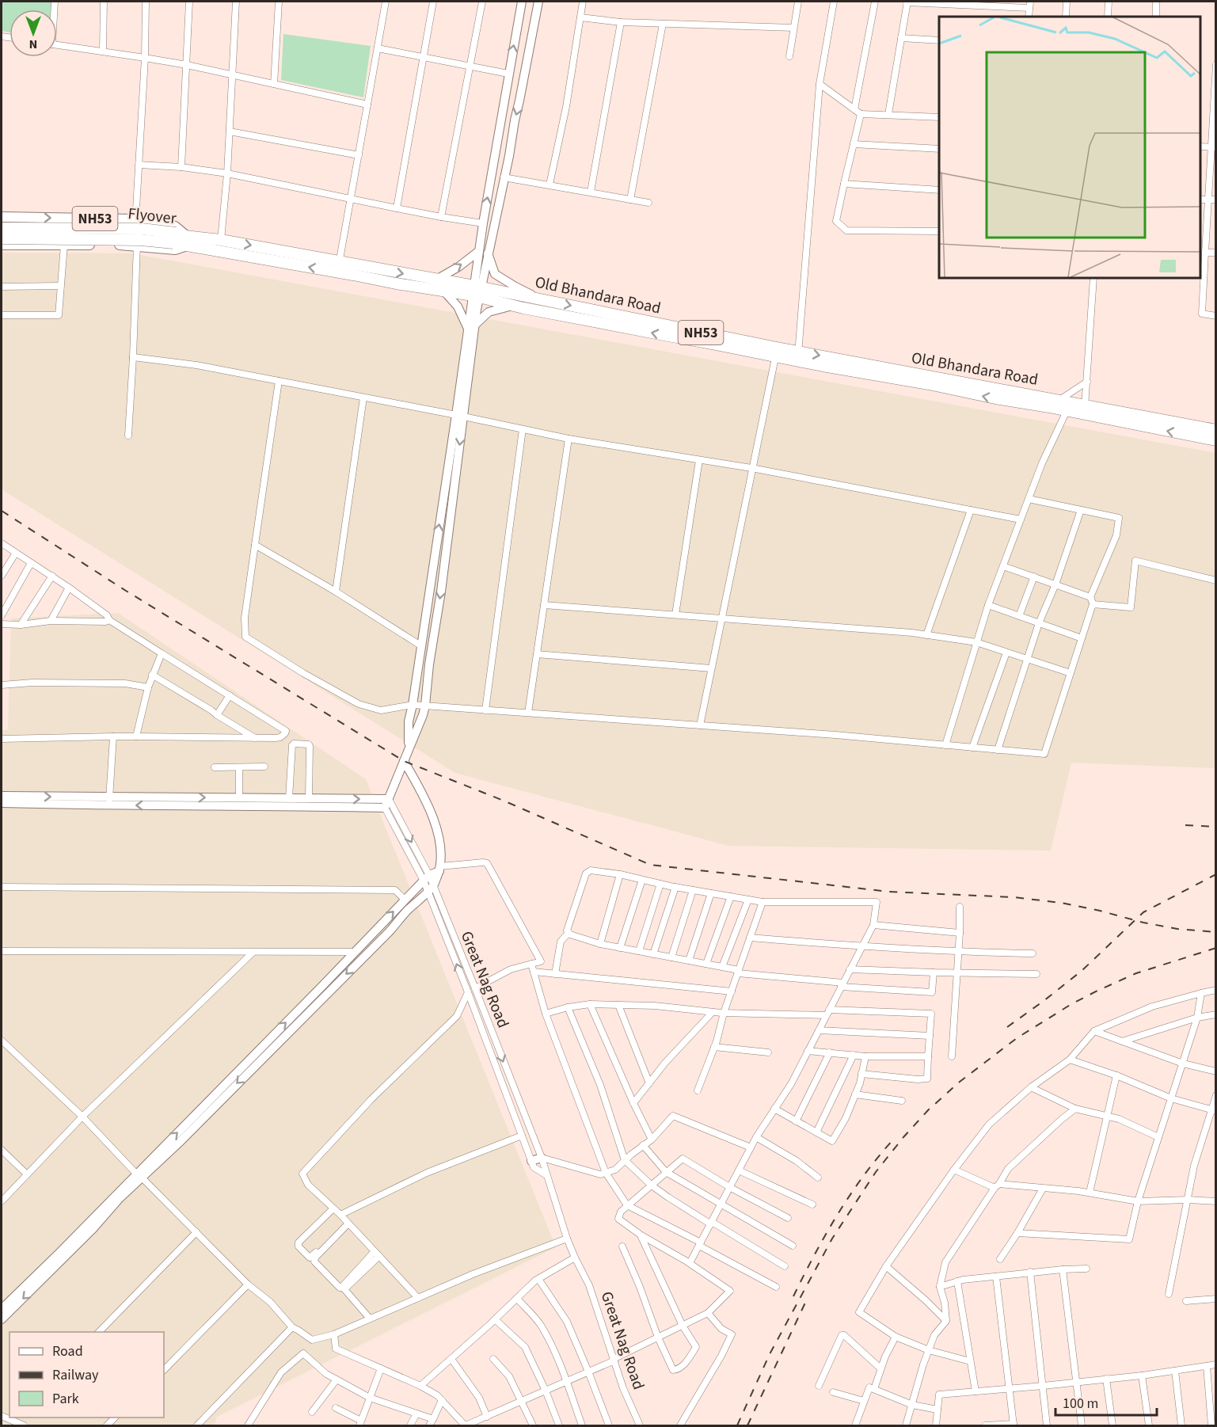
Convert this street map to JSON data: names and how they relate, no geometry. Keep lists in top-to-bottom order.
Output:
{
  "streets": {
    "highway": ["Flyover", "NH53", "Old Bhandara Road"],
    "street": ["Great Nag Road"]
  },
  "crossings": [
    ["Flyover", "NH53"],
    ["Flyover", "Old Bhandara Road"],
    ["NH53", "Old Bhandara Road"]
  ],
  "legend": ["Road", "Railway", "Park"],
  "scale_bar": "100 m",
  "north": "bottom"
}
